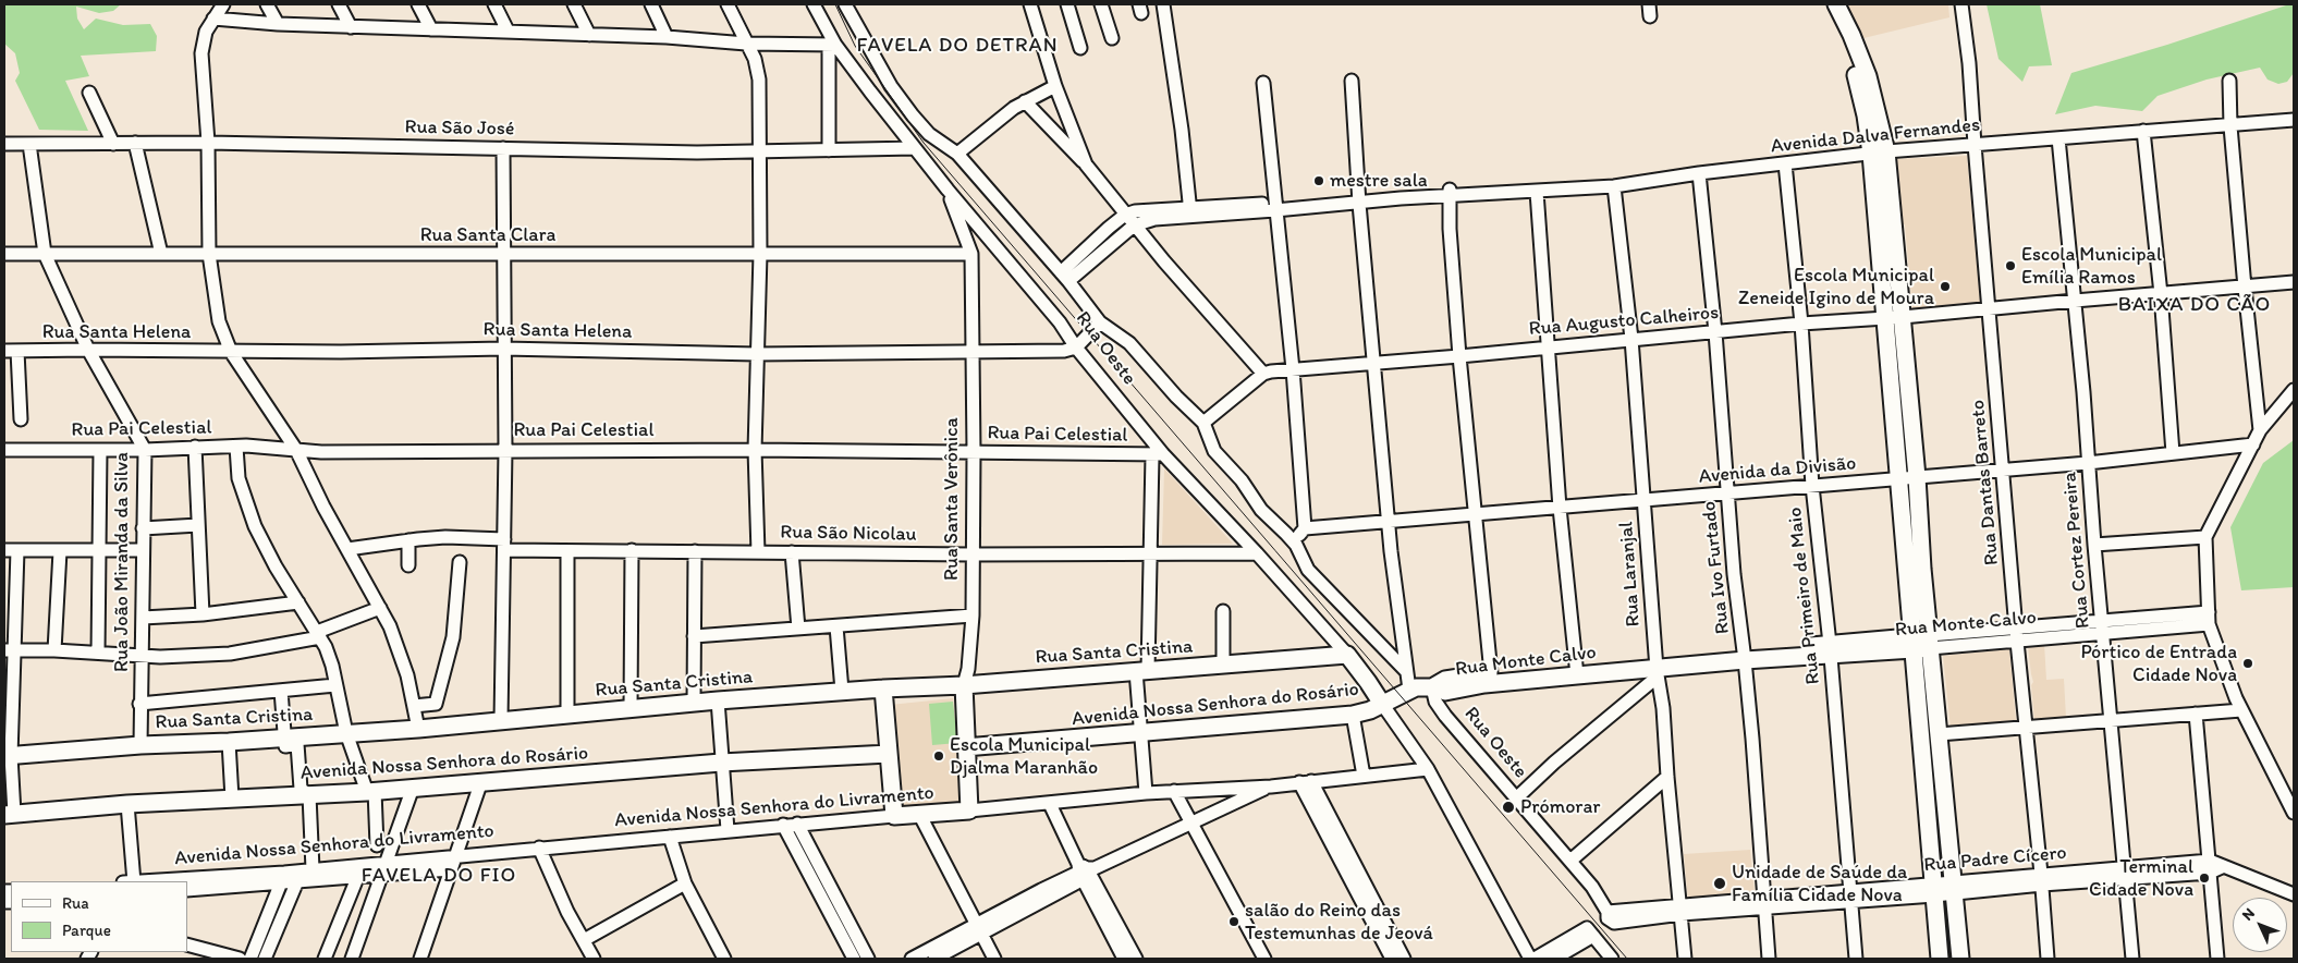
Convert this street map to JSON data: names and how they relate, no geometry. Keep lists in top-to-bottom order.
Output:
{
  "streets": {
    "main road": [
      "Rua Oeste",
      "Rua Santa Verônica",
      "Rua Monte Calvo",
      "Rua Santa Cristina",
      "Avenida Nossa Senhora do Rosário",
      "Avenida Nossa Senhora do Livramento"
    ],
    "street": [
      "Rua São José",
      "Avenida Dalva Fernandes",
      "Rua Santa Clara",
      "Rua Augusto Calheiros",
      "Rua Santa Helena",
      "Rua Pai Celestial",
      "Avenida da Divisão",
      "Rua Dantas Barreto",
      "Rua São Nicolau",
      "Rua Cortez Pereira",
      "Rua João Miranda da Silva",
      "Rua Ivo Furtado",
      "Rua Laranjal",
      "Rua Primeiro de Maio",
      "Rua Padre Cícero"
    ]
  },
  "crossings": [
    ["Rua São José", "Rua Oeste"],
    ["Rua São José", "Rua João Miranda da Silva"],
    ["Avenida Dalva Fernandes", "Rua Oeste"],
    ["Avenida Dalva Fernandes", "Rua Dantas Barreto"],
    ["Avenida Dalva Fernandes", "Rua Cortez Pereira"],
    ["Avenida Dalva Fernandes", "Rua Ivo Furtado"],
    ["Avenida Dalva Fernandes", "Rua Laranjal"],
    ["Avenida Dalva Fernandes", "Rua Primeiro de Maio"],
    ["Rua Santa Clara", "Rua Santa Verônica"],
    ["Rua Santa Clara", "Rua João Miranda da Silva"],
    ["Rua Augusto Calheiros", "Rua Dantas Barreto"],
    ["Rua Augusto Calheiros", "Rua Cortez Pereira"],
    ["Rua Augusto Calheiros", "Rua Ivo Furtado"],
    ["Rua Augusto Calheiros", "Rua Laranjal"],
    ["Rua Augusto Calheiros", "Rua Primeiro de Maio"],
    ["Rua Santa Helena", "Rua Oeste"],
    ["Rua Santa Helena", "Rua Santa Verônica"],
    ["Rua Santa Helena", "Rua João Miranda da Silva"],
    ["Rua Oeste", "Rua Pai Celestial"],
    ["Rua Oeste", "Avenida da Divisão"],
    ["Rua Oeste", "Rua Santa Verônica"],
    ["Rua Oeste", "Rua São Nicolau"],
    ["Rua Oeste", "Rua Monte Calvo"],
    ["Rua Oeste", "Rua Santa Cristina"],
    ["Rua Oeste", "Avenida Nossa Senhora do Rosário"],
    ["Rua Oeste", "Rua Padre Cícero"],
    ["Rua Pai Celestial", "Rua Santa Verônica"],
    ["Rua Pai Celestial", "Rua João Miranda da Silva"],
    ["Avenida da Divisão", "Rua Dantas Barreto"],
    ["Avenida da Divisão", "Rua Cortez Pereira"],
    ["Avenida da Divisão", "Rua Ivo Furtado"],
    ["Avenida da Divisão", "Rua Laranjal"],
    ["Avenida da Divisão", "Rua Primeiro de Maio"],
    ["Rua Dantas Barreto", "Rua Monte Calvo"],
    ["Rua Dantas Barreto", "Rua Padre Cícero"],
    ["Rua Santa Verônica", "Rua São Nicolau"],
    ["Rua Santa Verônica", "Rua Santa Cristina"],
    ["Rua Santa Verônica", "Avenida Nossa Senhora do Rosário"],
    ["Rua Santa Verônica", "Avenida Nossa Senhora do Livramento"],
    ["Rua Cortez Pereira", "Rua Monte Calvo"],
    ["Rua Cortez Pereira", "Rua Padre Cícero"],
    ["Rua João Miranda da Silva", "Rua Santa Cristina"],
    ["Rua Ivo Furtado", "Rua Monte Calvo"],
    ["Rua Ivo Furtado", "Rua Padre Cícero"],
    ["Rua Laranjal", "Rua Monte Calvo"],
    ["Rua Laranjal", "Rua Padre Cícero"],
    ["Rua Primeiro de Maio", "Rua Monte Calvo"],
    ["Rua Primeiro de Maio", "Rua Padre Cícero"],
    ["Rua Monte Calvo", "Avenida Nossa Senhora do Rosário"]
  ],
  "districts": ["FAVELA DO DETRAN", "BAIXA DO CÃO", "FAVELA DO FIO"],
  "places": [
    "mestre sala",
    "Escola Municipal Emília Ramos",
    "Escola Municipal Zeneide Igino de Moura",
    "Pórtico de Entrada Cidade Nova",
    "Escola Municipal Djalma Maranhão",
    "Prómorar",
    "Terminal Cidade Nova",
    "Unidade de Saúde da Família Cidade Nova",
    "salão do Reino das Testemunhas de Jeová"
  ],
  "legend": ["Rua", "Parque"],
  "north": "top left"
}
